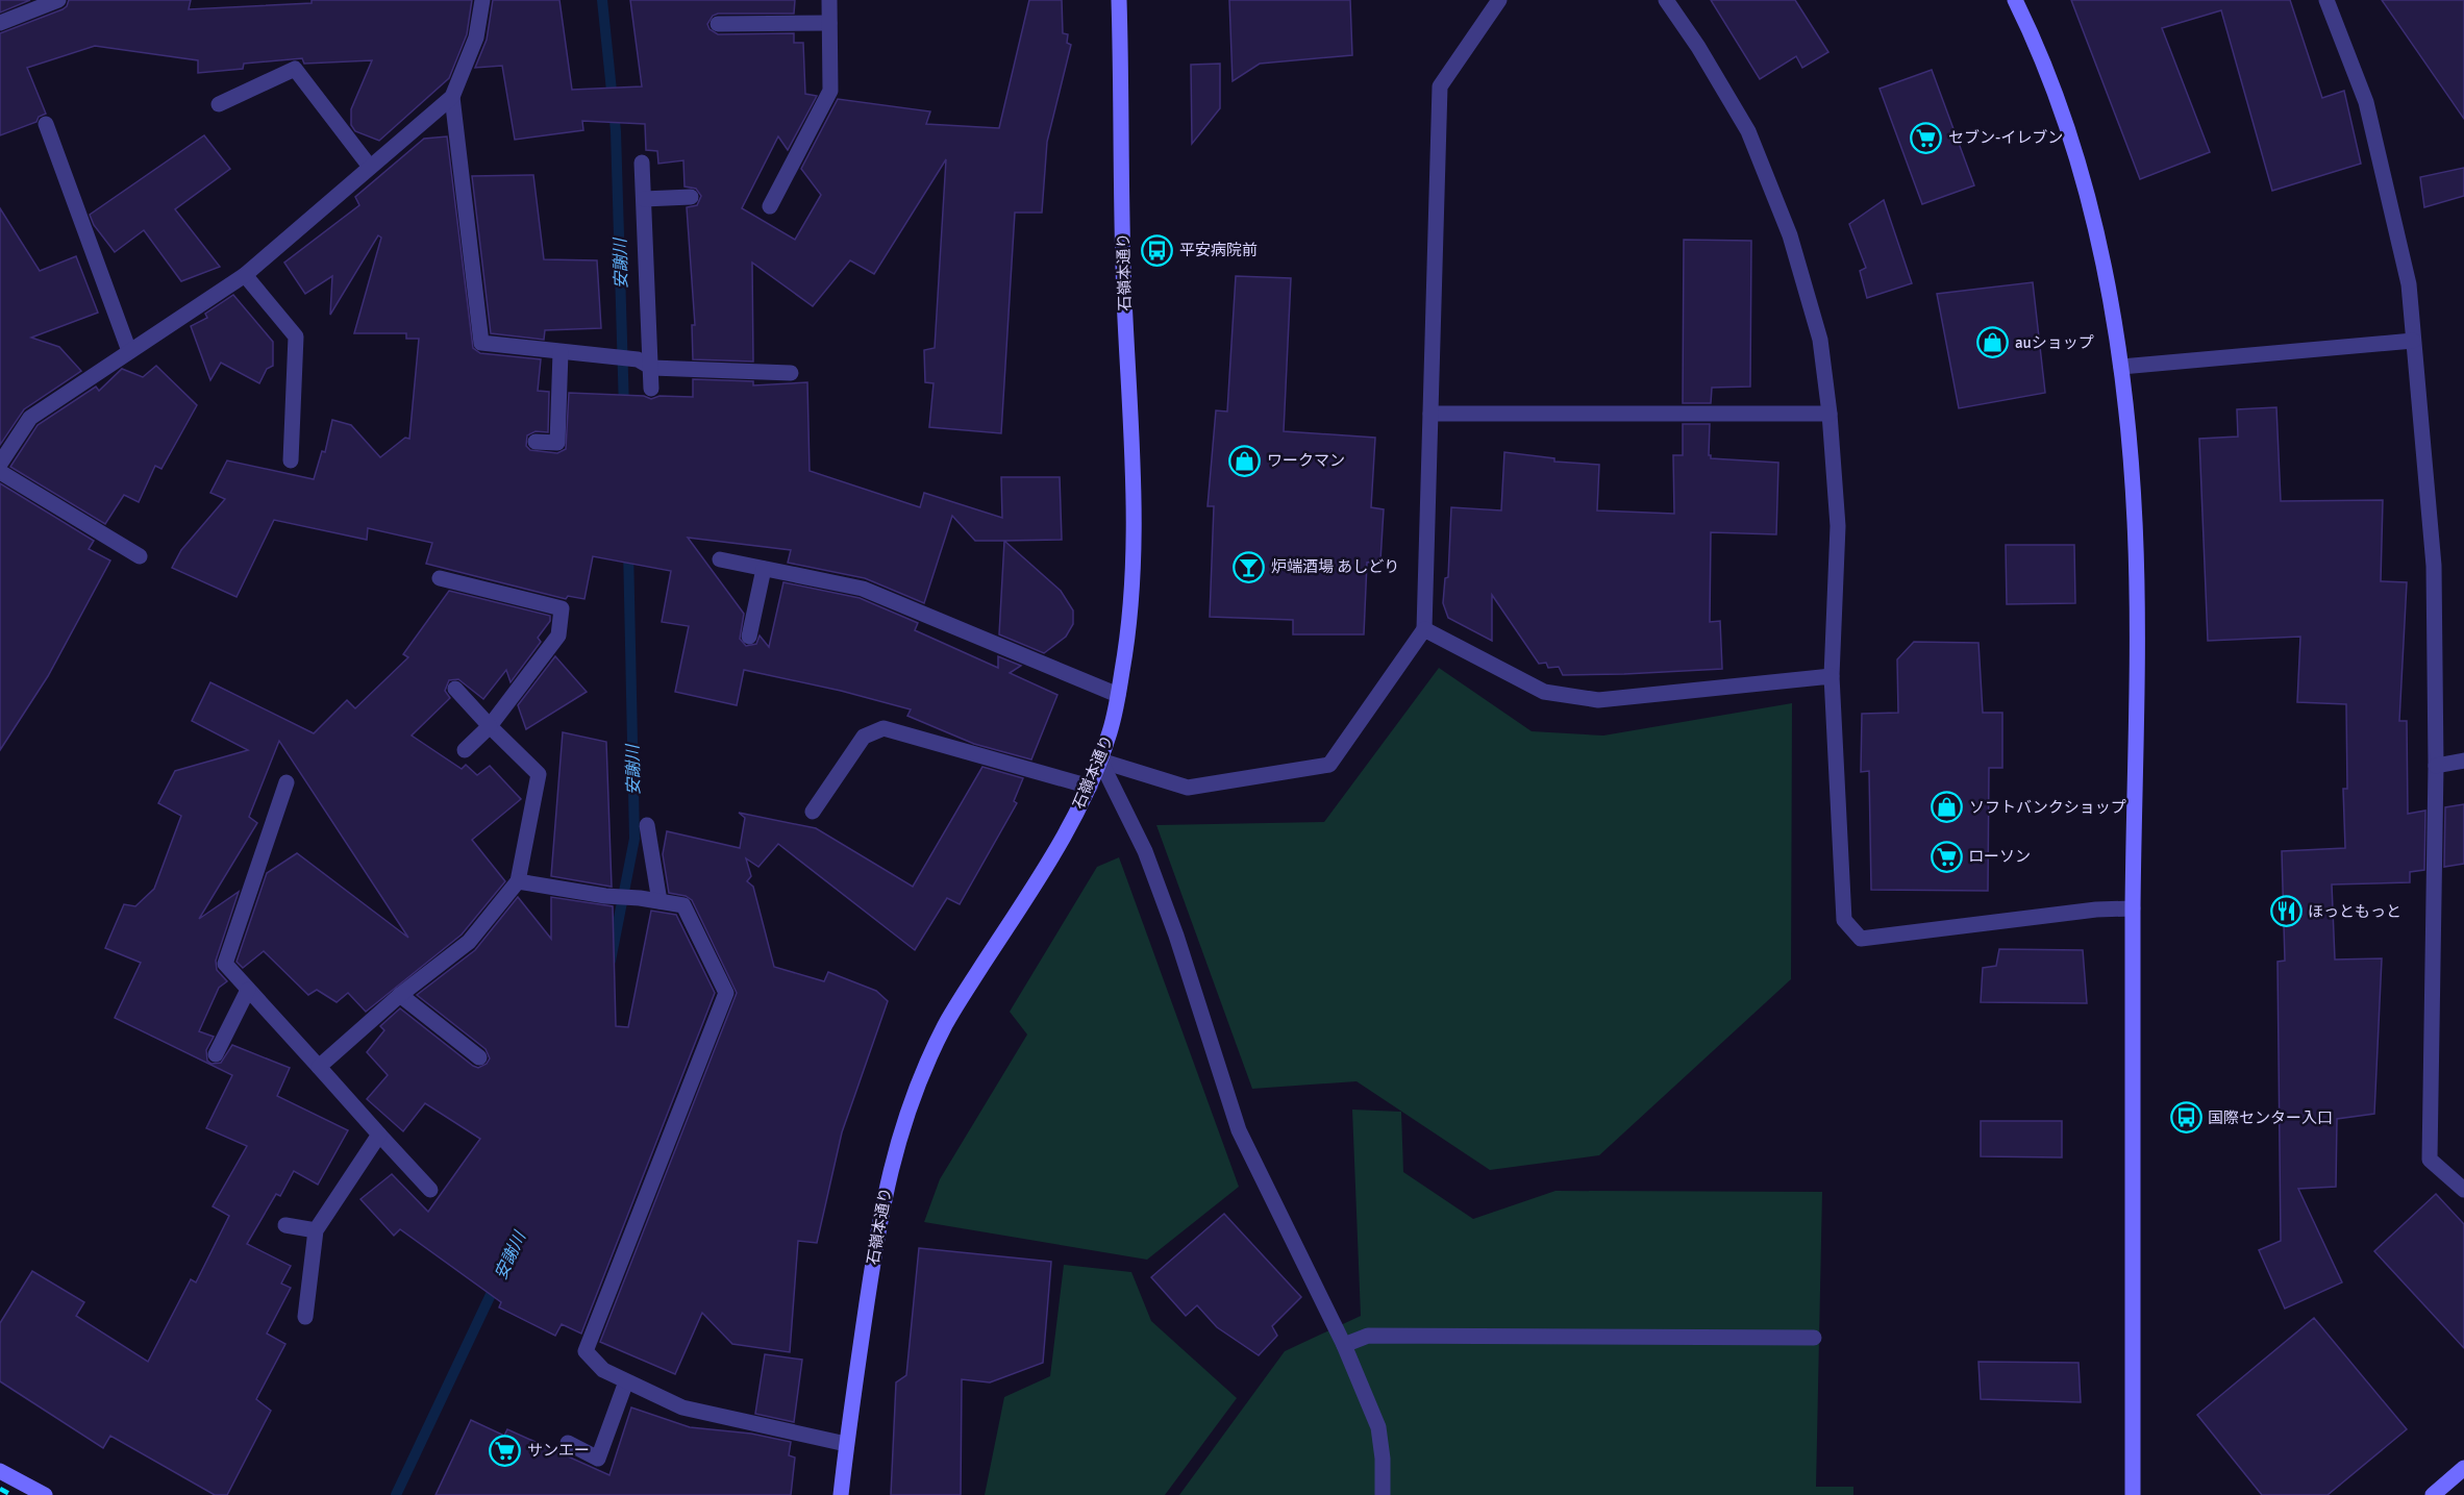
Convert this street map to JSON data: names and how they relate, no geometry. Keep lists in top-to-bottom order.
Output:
{
  "streets": {
    "street": ["石嶺本通り"]
  },
  "water": ["安謝川"],
  "places": {
    "supermarket": ["セブン-イレブン", "ローソン", "サンエー"],
    "bus stop": ["平安病院前", "国際センター入口"],
    "shop": ["auショップ", "ワークマン", "ソフトバンクショップ"],
    "bar": ["炉端酒場 あしどり"],
    "restaurant": ["ほっともっと"]
  }
}
